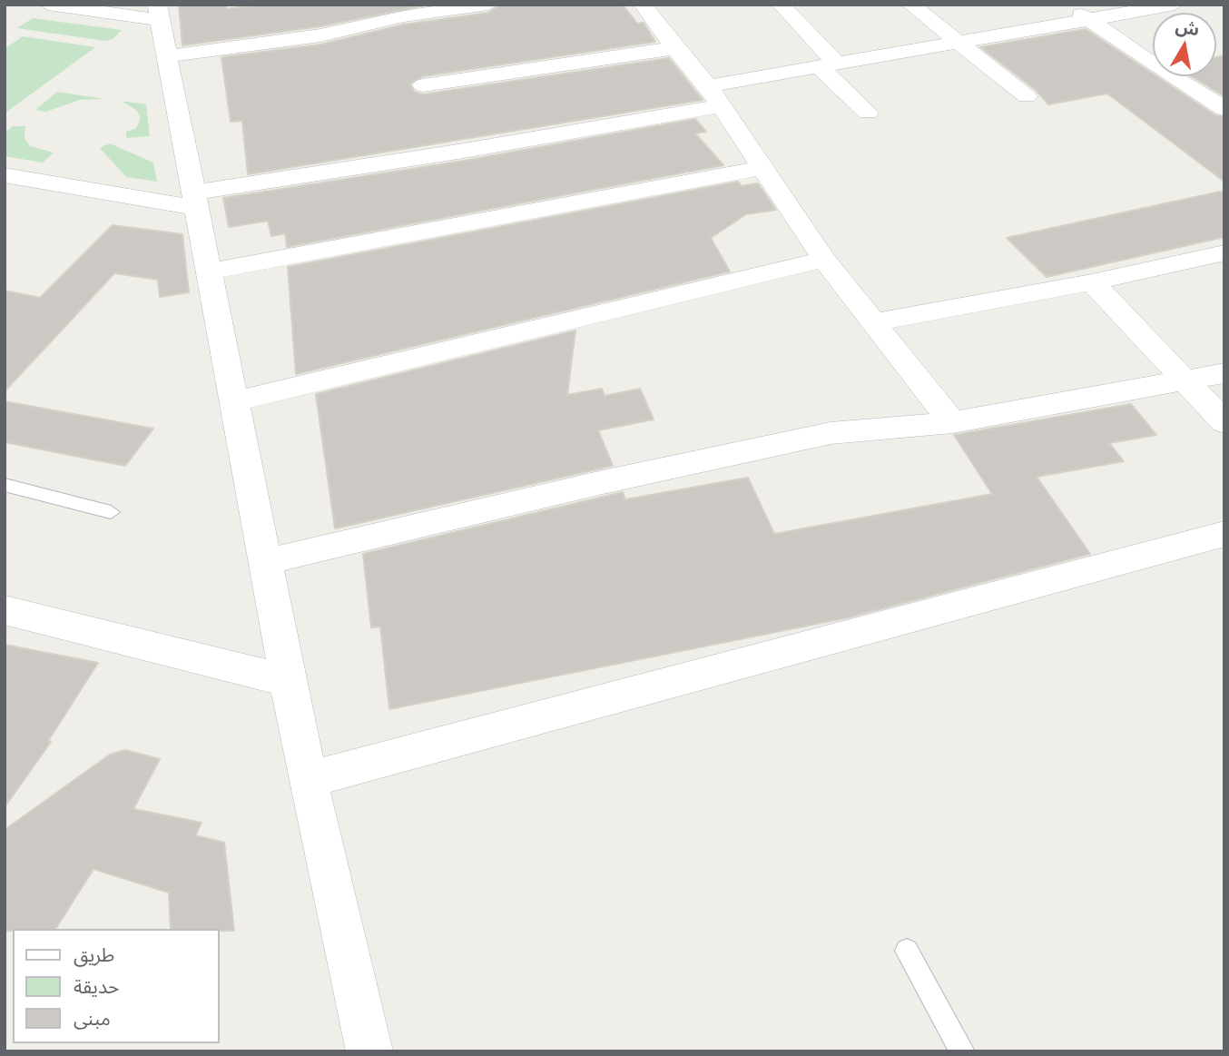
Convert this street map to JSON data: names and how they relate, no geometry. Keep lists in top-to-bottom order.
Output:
{
  "legend": ["طريق", "حديقة", "مبنى"],
  "north": "top"
}
